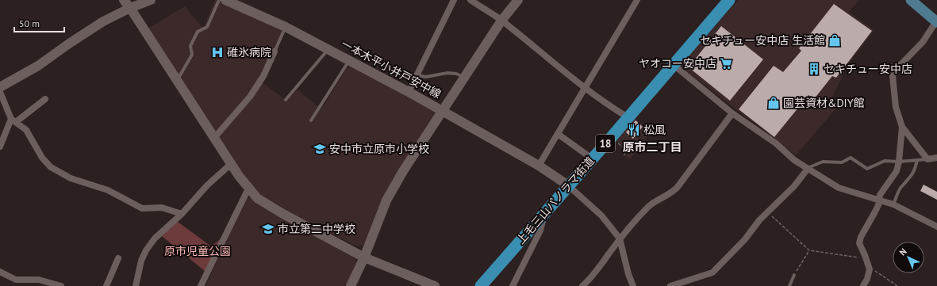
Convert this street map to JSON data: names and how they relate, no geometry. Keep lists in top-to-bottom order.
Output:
{
  "streets": {
    "highway": ["18", "上毛三山パノラマ街道"],
    "main road": ["一本木平小井戸安中線"]
  },
  "districts": ["原市二丁目"],
  "parks": ["原市児童公園"],
  "places": {
    "shop": ["セキチュー安中店 生活館", "園芸資材&DIY館"],
    "hospital": ["碓氷病院"],
    "supermarket": ["ヤオコー安中店"],
    "building": ["セキチュー安中店"],
    "restaurant": ["松風"],
    "school or university": ["安中市立原市小学校", "市立第二中学校"]
  },
  "scale_bar": "50 m",
  "north": "top left"
}
